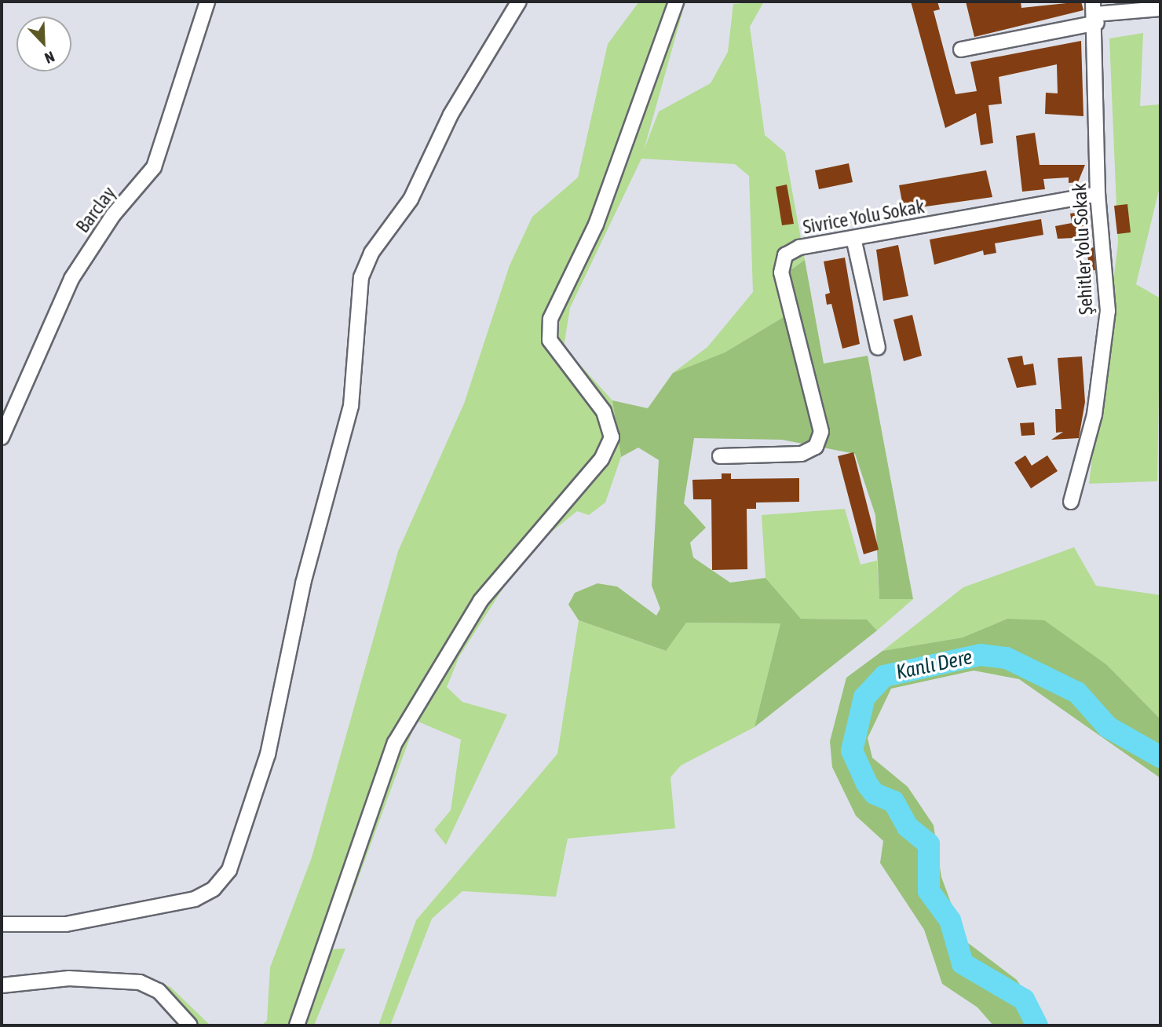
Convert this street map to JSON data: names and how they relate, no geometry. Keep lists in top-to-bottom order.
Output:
{
  "streets": {
    "street": ["Barclay", "Sivrice Yolu Sokak", "Şehitler Yolu Sokak"]
  },
  "crossings": [
    ["Sivrice Yolu Sokak", "Şehitler Yolu Sokak"]
  ],
  "water": ["Kanlı Dere"],
  "north": "bottom right"
}
